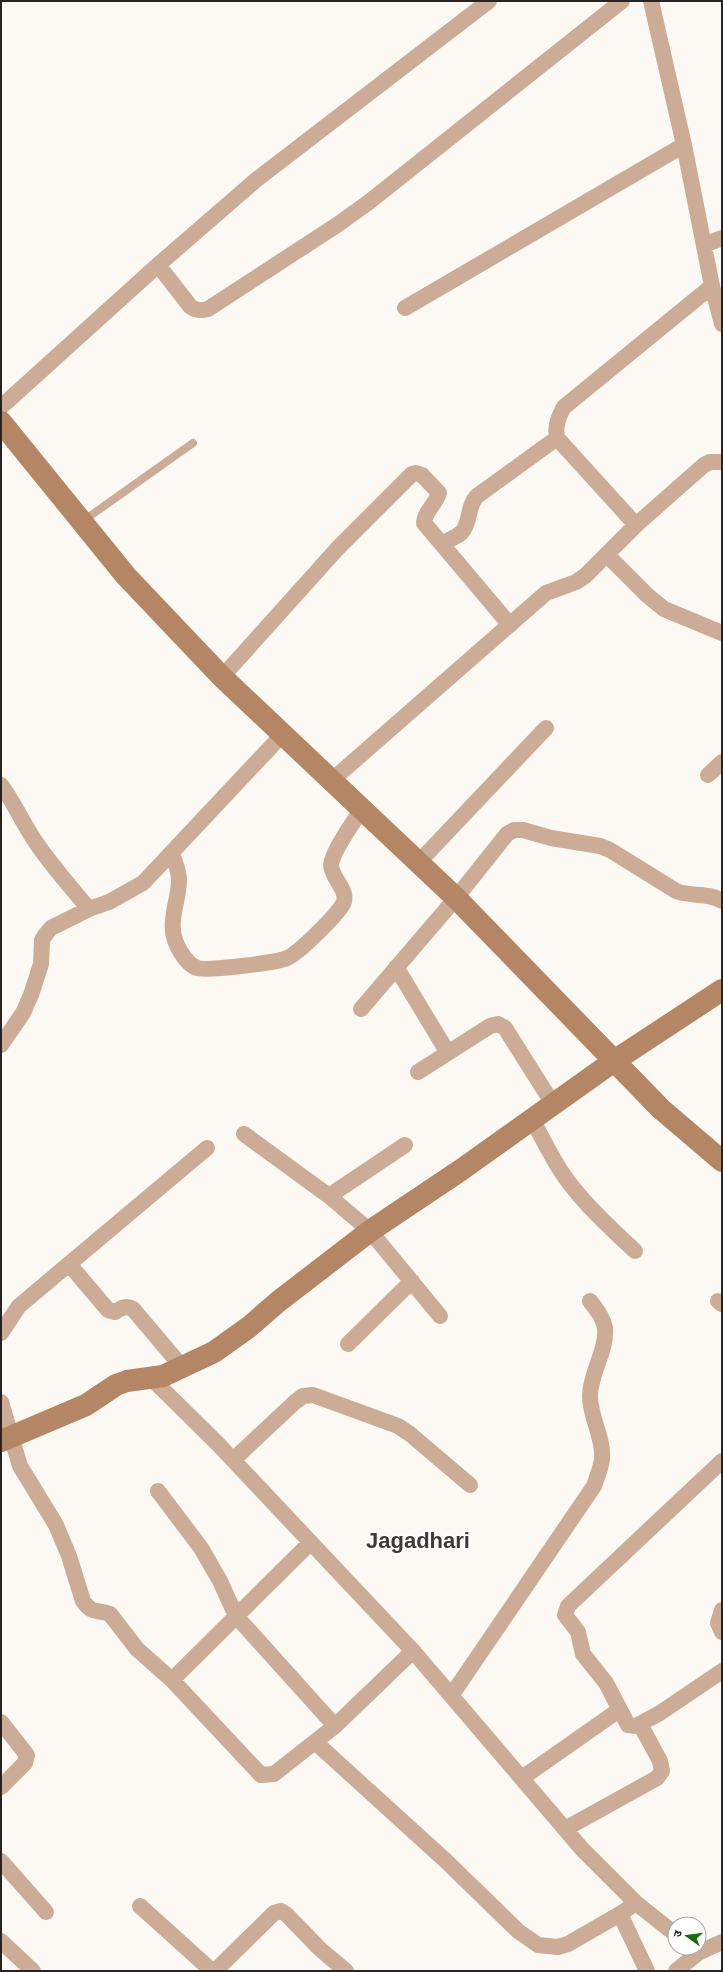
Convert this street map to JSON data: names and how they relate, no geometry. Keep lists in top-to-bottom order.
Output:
{
  "districts": ["Jagadhari"],
  "north": "left"
}
